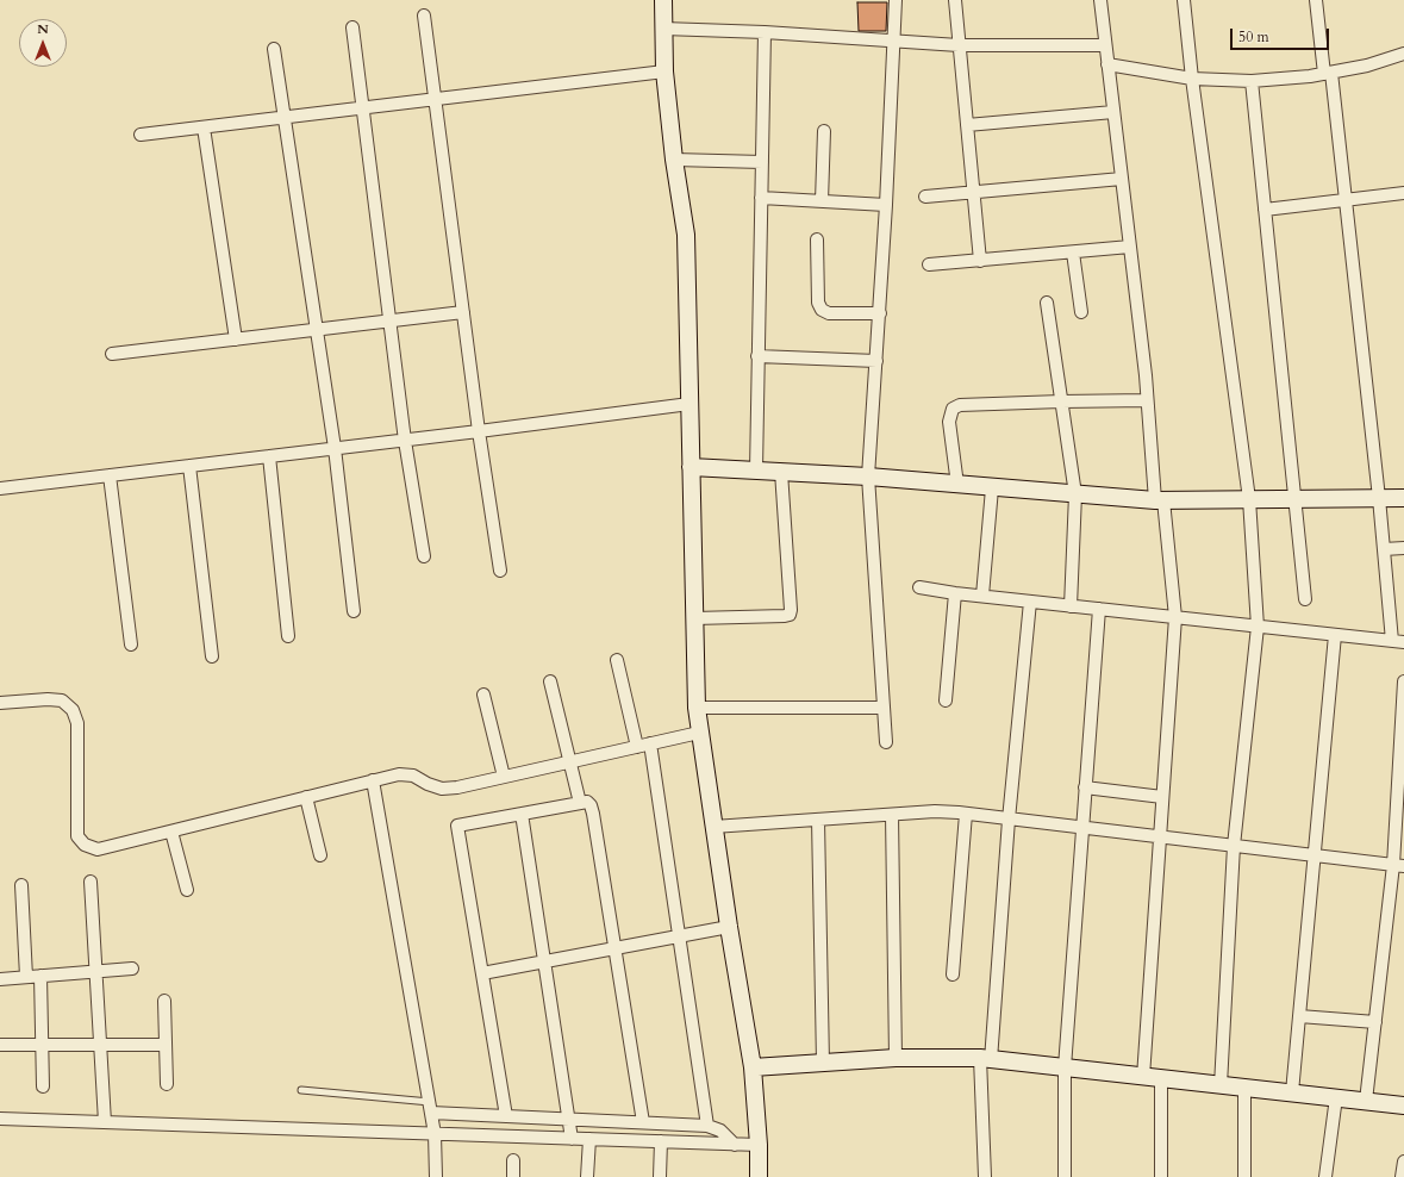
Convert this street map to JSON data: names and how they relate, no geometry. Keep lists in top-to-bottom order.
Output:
{
  "scale_bar": "50 m",
  "north": "top"
}
